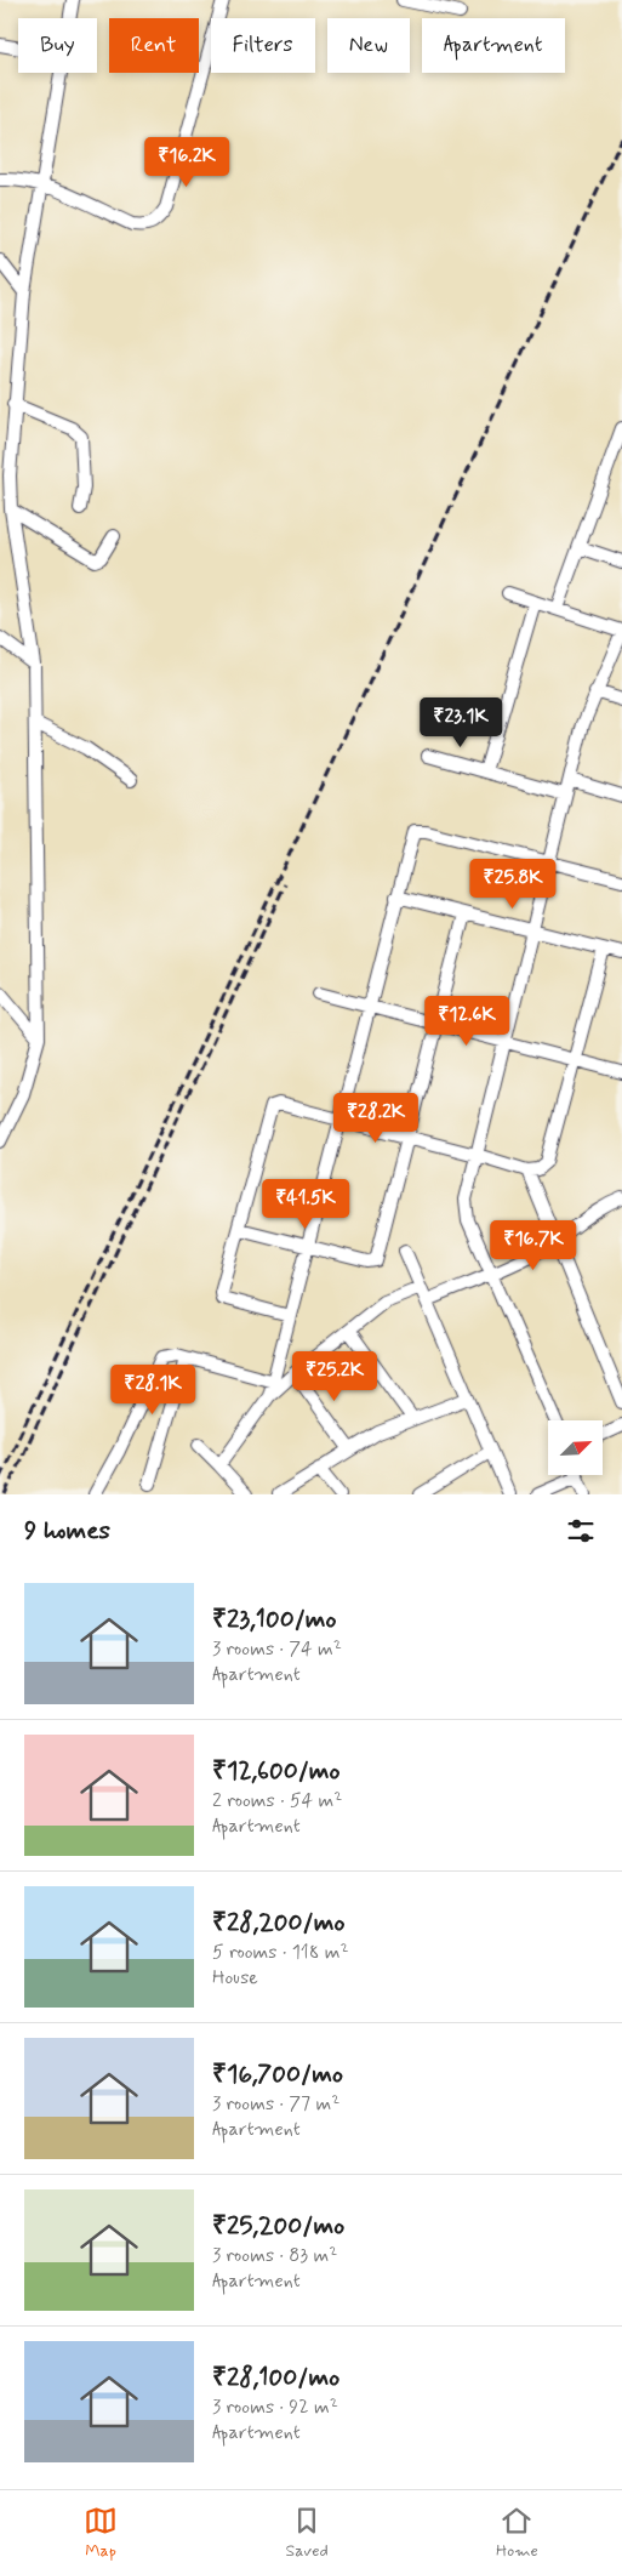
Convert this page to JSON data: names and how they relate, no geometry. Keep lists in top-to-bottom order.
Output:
{
  "north": "top right",
  "page": {
    "chip": [
      "Buy",
      "Rent",
      "Filters",
      "New",
      "Apartment"
    ],
    "price": [
      "₹16.2K",
      "₹23.1K",
      "₹25.8K",
      "₹12.6K",
      "₹28.2K",
      "₹41.5K",
      "₹16.7K",
      "₹25.2K",
      "₹28.1K"
    ],
    "heading": "9 homes",
    "list": [
      {
        "name": "₹23,100/mo",
        "note": "3 rooms · 74 m² · Apartment"
      },
      {
        "name": "₹12,600/mo",
        "note": "2 rooms · 54 m² · Apartment"
      },
      {
        "name": "₹28,200/mo",
        "note": "5 rooms · 118 m² · House"
      },
      {
        "name": "₹16,700/mo",
        "note": "3 rooms · 77 m² · Apartment"
      },
      {
        "name": "₹25,200/mo",
        "note": "3 rooms · 83 m² · Apartment"
      },
      {
        "name": "₹28,100/mo",
        "note": "3 rooms · 92 m² · Apartment"
      }
    ],
    "tabs": ["Map", "Saved", "Home"]
  }
}
